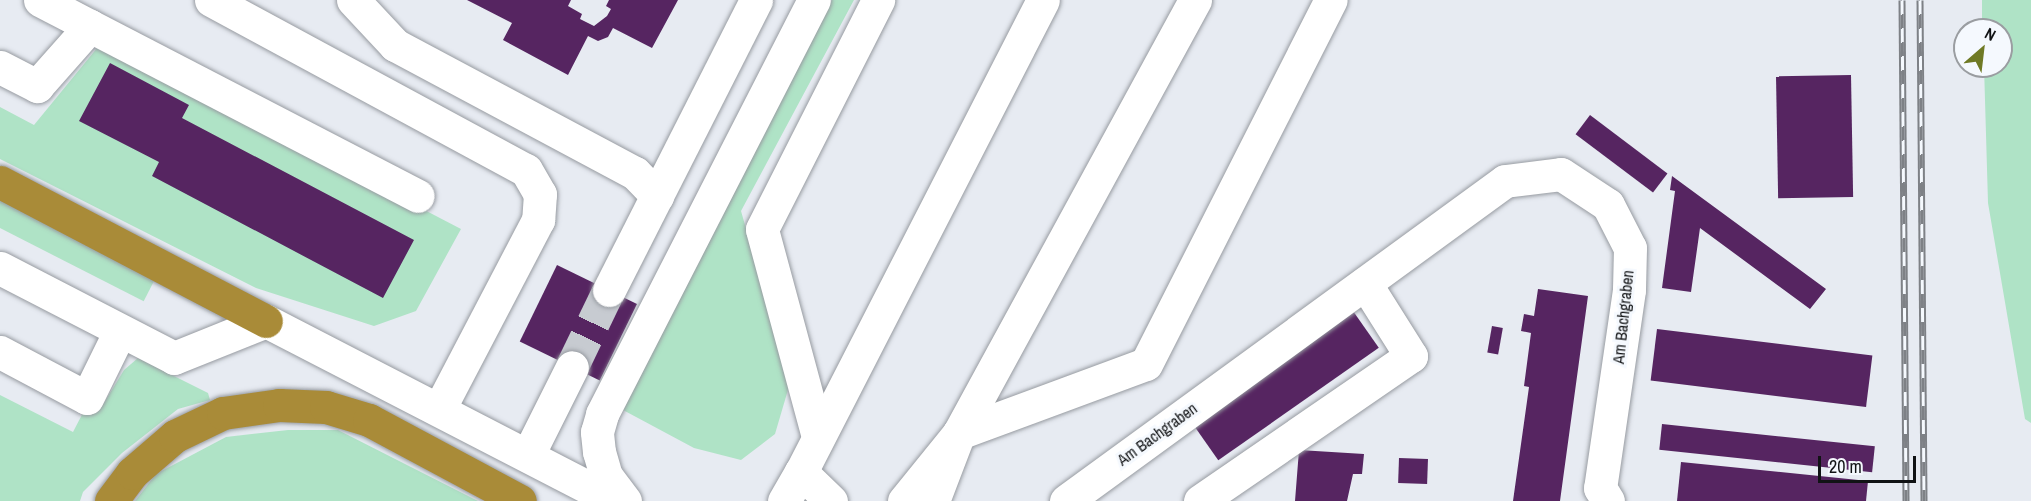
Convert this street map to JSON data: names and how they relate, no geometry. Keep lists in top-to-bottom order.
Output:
{
  "streets": {
    "street": ["Am Bachgraben"]
  },
  "scale_bar": "20 m",
  "north": "top right"
}
